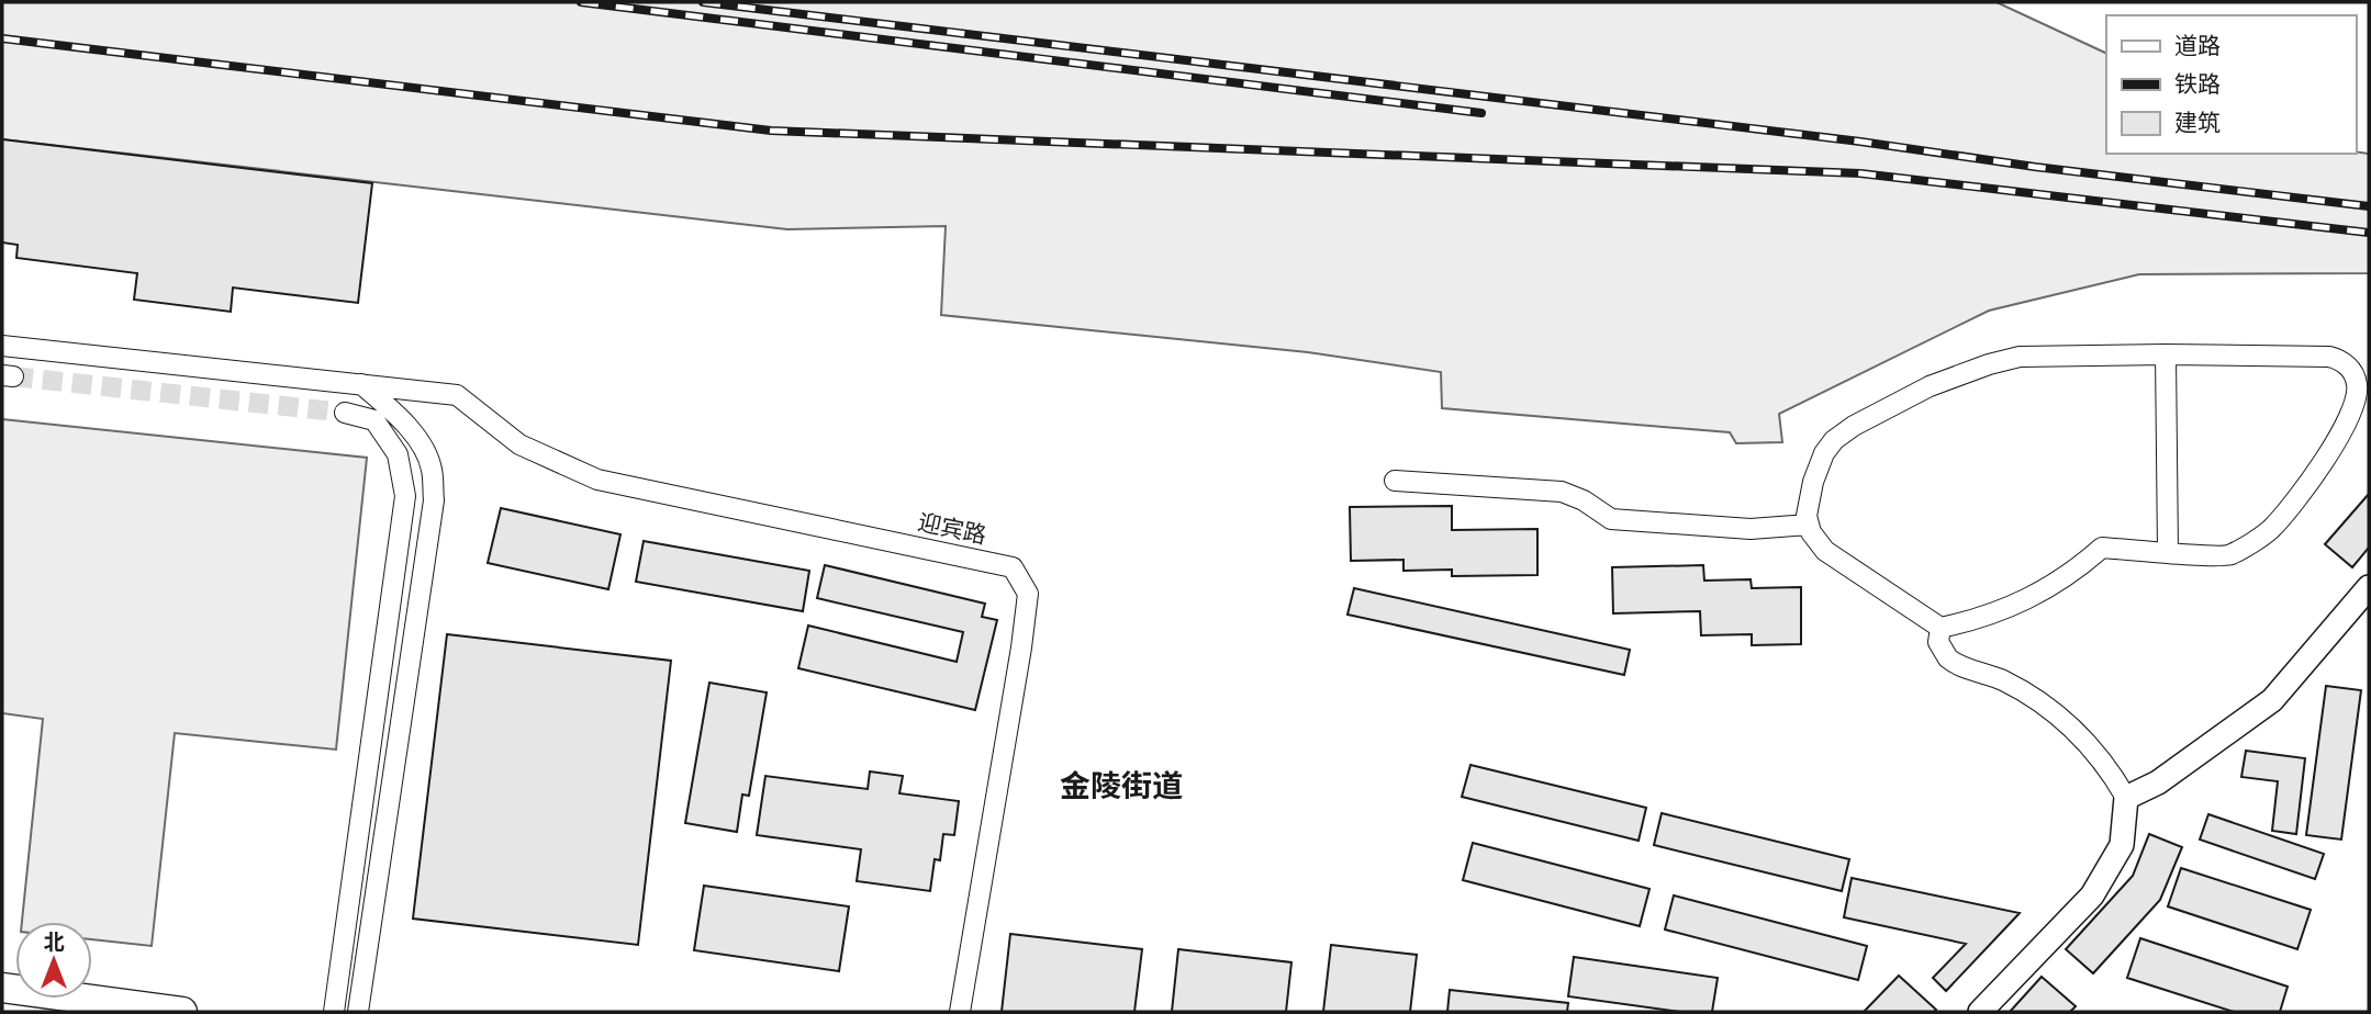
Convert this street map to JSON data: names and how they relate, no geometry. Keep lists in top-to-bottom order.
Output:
{
  "streets": {
    "street": ["迎宾路"]
  },
  "districts": ["金陵街道"],
  "legend": ["道路", "铁路", "建筑"],
  "north": "top"
}
